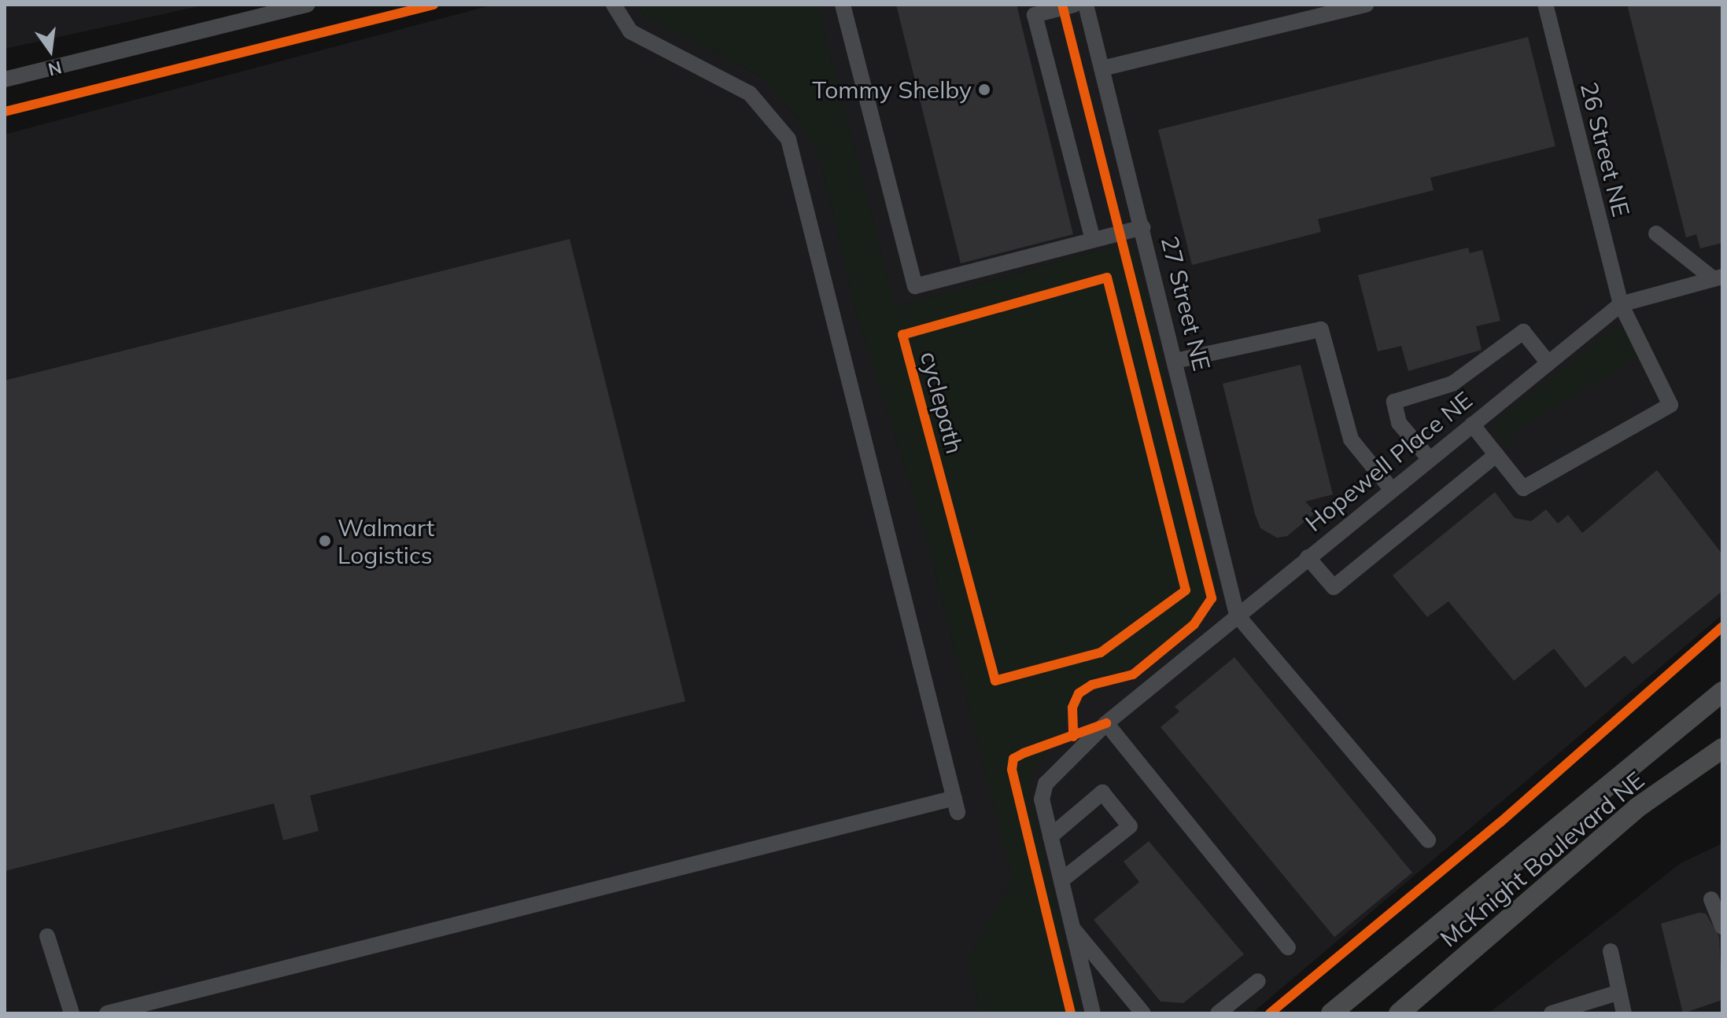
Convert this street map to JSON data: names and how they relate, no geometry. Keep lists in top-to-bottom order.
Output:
{
  "streets": {
    "main road": ["McKnight Boulevard NE"],
    "street": ["26 Street NE", "27 Street NE", "Hopewell Place NE"],
    "cycle path": ["cyclepath"]
  },
  "crossings": [
    ["26 Street NE", "Hopewell Place NE"],
    ["27 Street NE", "Hopewell Place NE"]
  ],
  "places": ["Tommy Shelby", "Walmart Logistics"],
  "north": "bottom"
}
